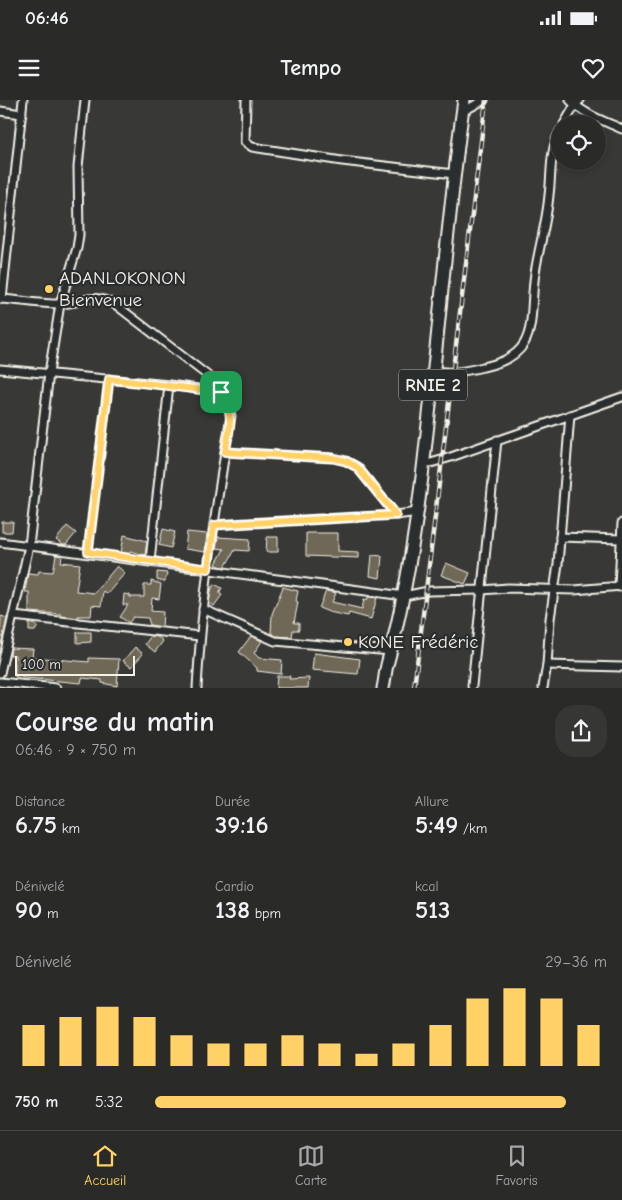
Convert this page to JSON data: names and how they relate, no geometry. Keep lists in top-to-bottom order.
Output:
{
  "streets": {
    "highway": ["RNIE 2"]
  },
  "places": ["ADANLOKONON Bienvenue", "KONE Frédéric"],
  "scale_bar": "100 m",
  "page": {
    "status": "06:46",
    "header": "Tempo",
    "scale": "100 m",
    "heading": ["Course du matin", "06:46 · 9 × 750 m"],
    "stats": [
      ["Distance", "6.75 km"],
      ["Durée", "39:16"],
      ["Allure", "5:49 /km"],
      ["Dénivelé", "90 m"],
      ["Cardio", "138 bpm"],
      ["kcal", "513"]
    ],
    "chart": ["Dénivelé", "29–36 m"],
    "list": [
      {
        "name": "750 m",
        "note": "5:32"
      }
    ],
    "tabs": ["Accueil", "Carte", "Favoris"]
  }
}
